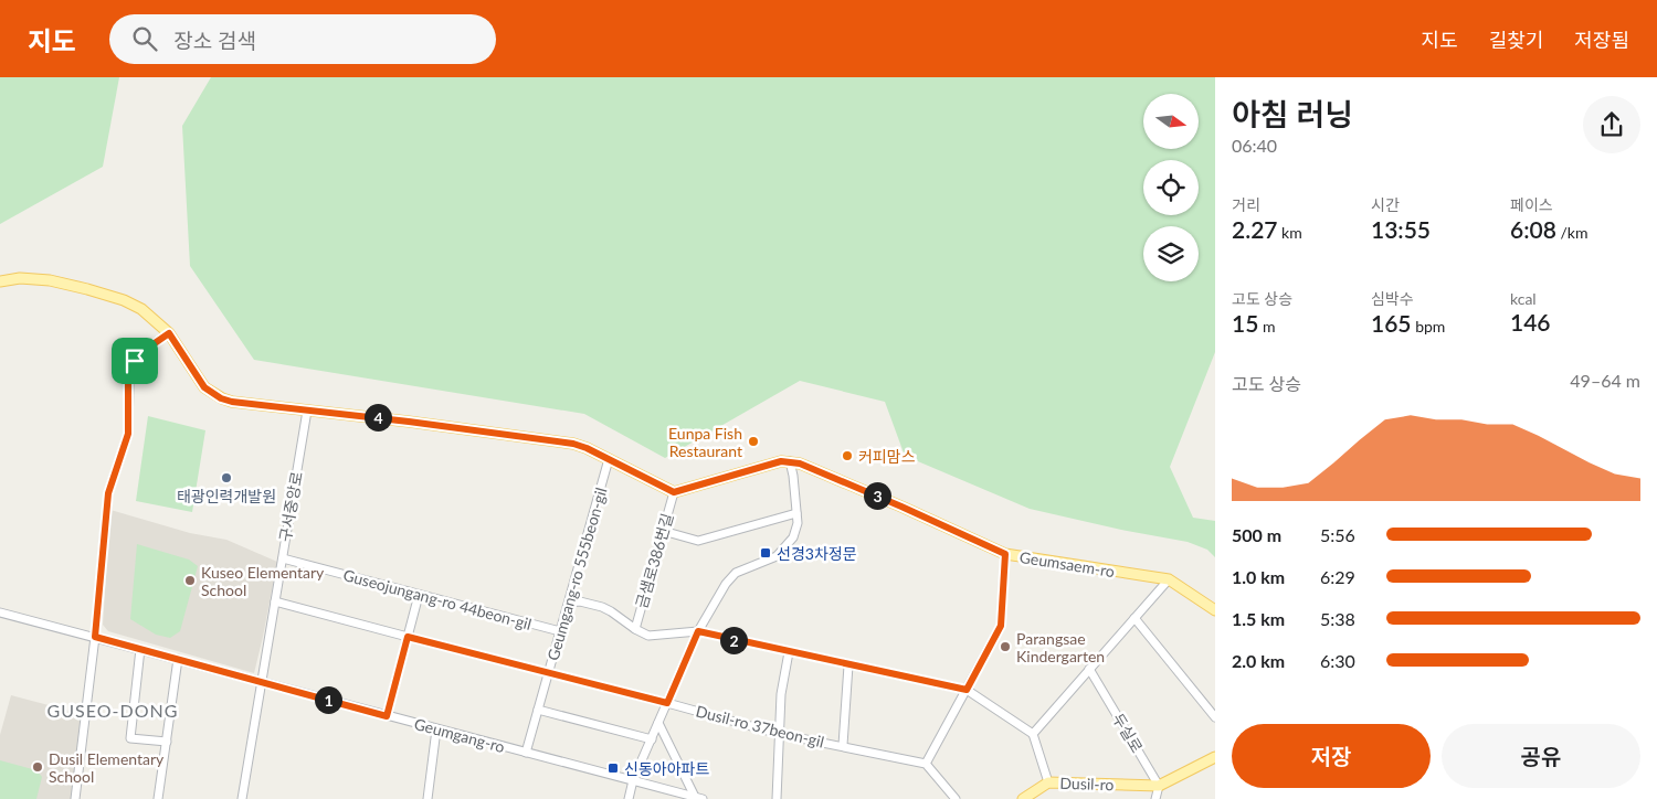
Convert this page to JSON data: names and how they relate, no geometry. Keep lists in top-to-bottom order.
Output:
{
  "streets": {
    "main road": ["Geumsaem-ro", "Dusil-ro"],
    "street": [
      "구서중앙로",
      "금샘로386번길",
      "Geumgang-ro 555beon-gil",
      "Guseojungang-ro 44beon-gil",
      "Dusil-ro 37beon-gil",
      "두실로",
      "Geumgang-ro"
    ]
  },
  "crossings": [
    ["구서중앙로", "Guseojungang-ro 44beon-gil"],
    ["구서중앙로", "Dusil-ro 37beon-gil"],
    ["구서중앙로", "Geumgang-ro"],
    ["금샘로386번길", "Geumsaem-ro"],
    ["Geumgang-ro 555beon-gil", "Guseojungang-ro 44beon-gil"],
    ["Geumgang-ro 555beon-gil", "Dusil-ro 37beon-gil"],
    ["Geumgang-ro 555beon-gil", "Geumgang-ro"],
    ["두실로", "Dusil-ro"]
  ],
  "districts": ["GUSEO-DONG"],
  "places": {
    "other": [
      "Eunpa Fish Restaurant",
      "커피맘스",
      "태광인력개발원",
      "Kuseo Elementary School",
      "Parangsae Kindergarten",
      "Dusil Elementary School"
    ],
    "transit": ["선경3차정문", "신동아아파트"]
  },
  "north": "right",
  "page": {
    "header": "지도",
    "search": "장소 검색",
    "nav": ["지도", "길찾기", "저장됨"],
    "heading": ["아침 러닝", "06:40"],
    "stats": [
      ["거리", "2.27 km"],
      ["시간", "13:55"],
      ["페이스", "6:08 /km"],
      ["고도 상승", "15 m"],
      ["심박수", "165 bpm"],
      ["kcal", "146"]
    ],
    "chart": ["고도 상승", "49–64 m"],
    "pins": [
      "4",
      "3",
      "2",
      "1"
    ],
    "list": [
      {
        "name": "500 m",
        "note": "5:56"
      },
      {
        "name": "1.0 km",
        "note": "6:29"
      },
      {
        "name": "1.5 km",
        "note": "5:38"
      },
      {
        "name": "2.0 km",
        "note": "6:30"
      }
    ],
    "buttons": ["저장", "공유"]
  }
}
